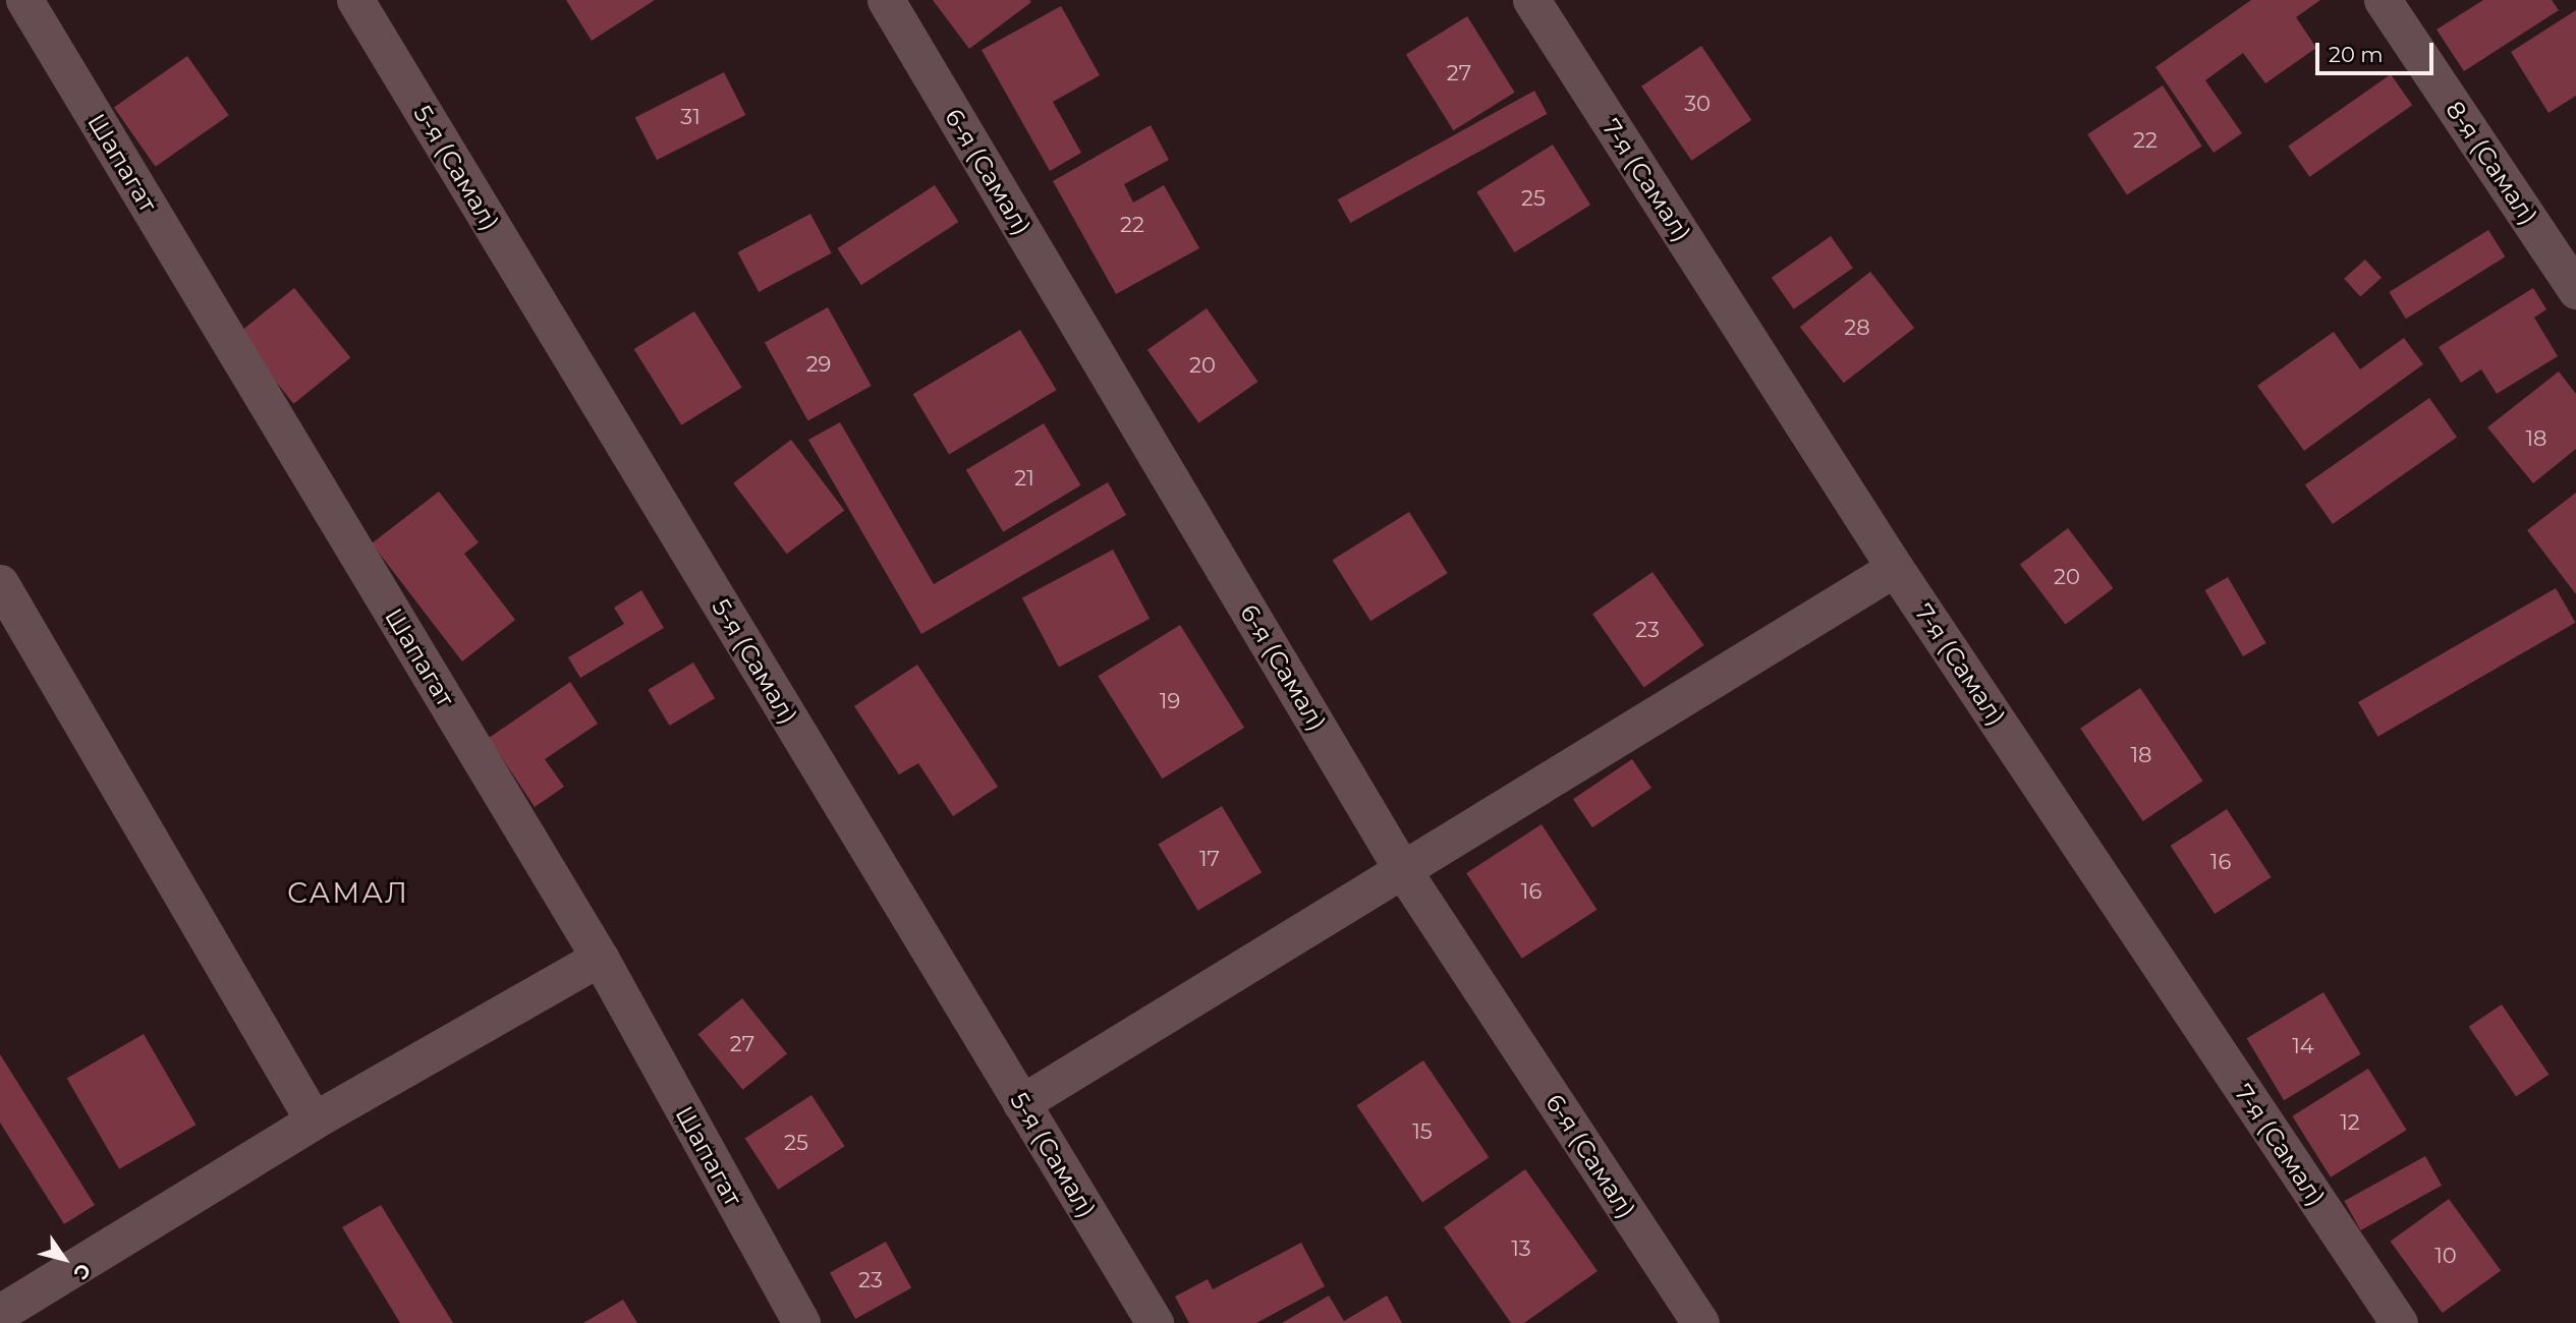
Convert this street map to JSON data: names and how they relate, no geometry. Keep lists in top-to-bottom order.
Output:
{
  "streets": {
    "street": [
      "Шапагат",
      "8-я (Самал)",
      "5-я (Самал)",
      "6-я (Самал)",
      "7-я (Самал)"
    ]
  },
  "districts": ["САМАЛ"],
  "house_numbers": [
    "27",
    "30",
    "31",
    "22",
    "25",
    "22",
    "28",
    "29",
    "20",
    "18",
    "21",
    "20",
    "23",
    "19",
    "18",
    "17",
    "16",
    "16",
    "27",
    "14",
    "12",
    "15",
    "25",
    "13",
    "10",
    "23"
  ],
  "scale_bar": "20 m",
  "north": "bottom right"
}
